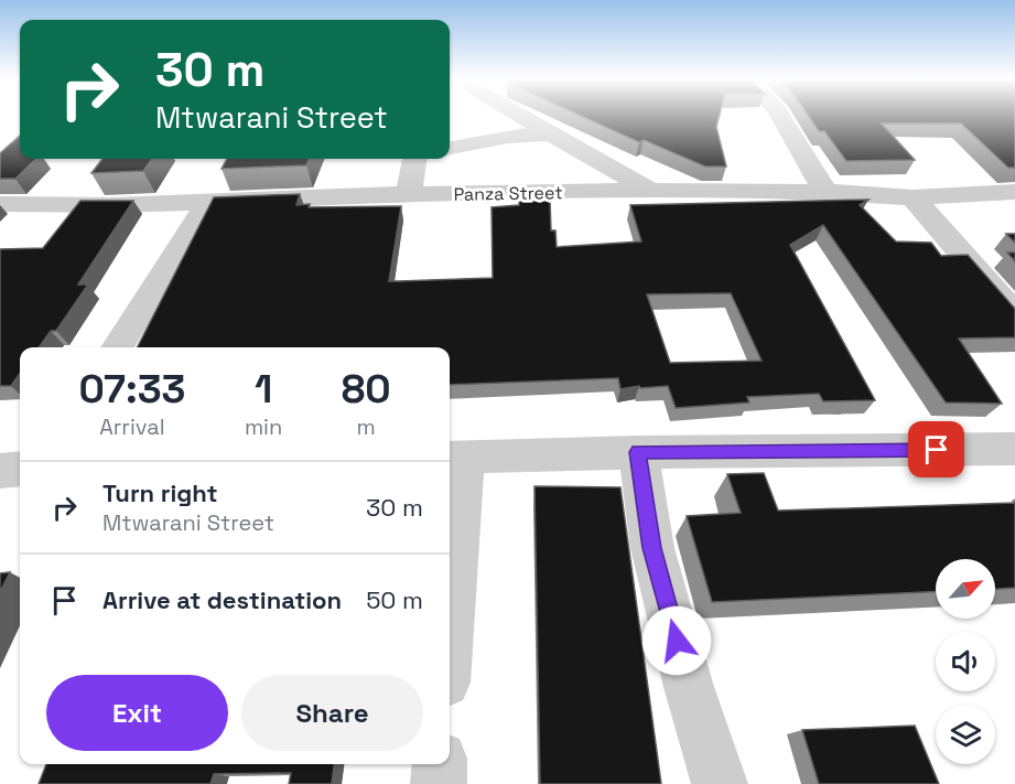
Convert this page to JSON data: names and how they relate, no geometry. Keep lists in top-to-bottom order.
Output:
{
  "streets": {
    "street": ["Panza Street"]
  },
  "north": "top right",
  "page": {
    "turn": ["30 m", "Mtwarani Street"],
    "eta": [
      "07:33",
      "Arrival",
      "1",
      "min",
      "80",
      "m"
    ],
    "list": [
      {
        "name": "Turn right",
        "note": "Mtwarani Street",
        "value": "30 m"
      },
      {
        "name": "Arrive at destination",
        "value": "50 m"
      }
    ],
    "buttons": ["Exit", "Share"]
  }
}
